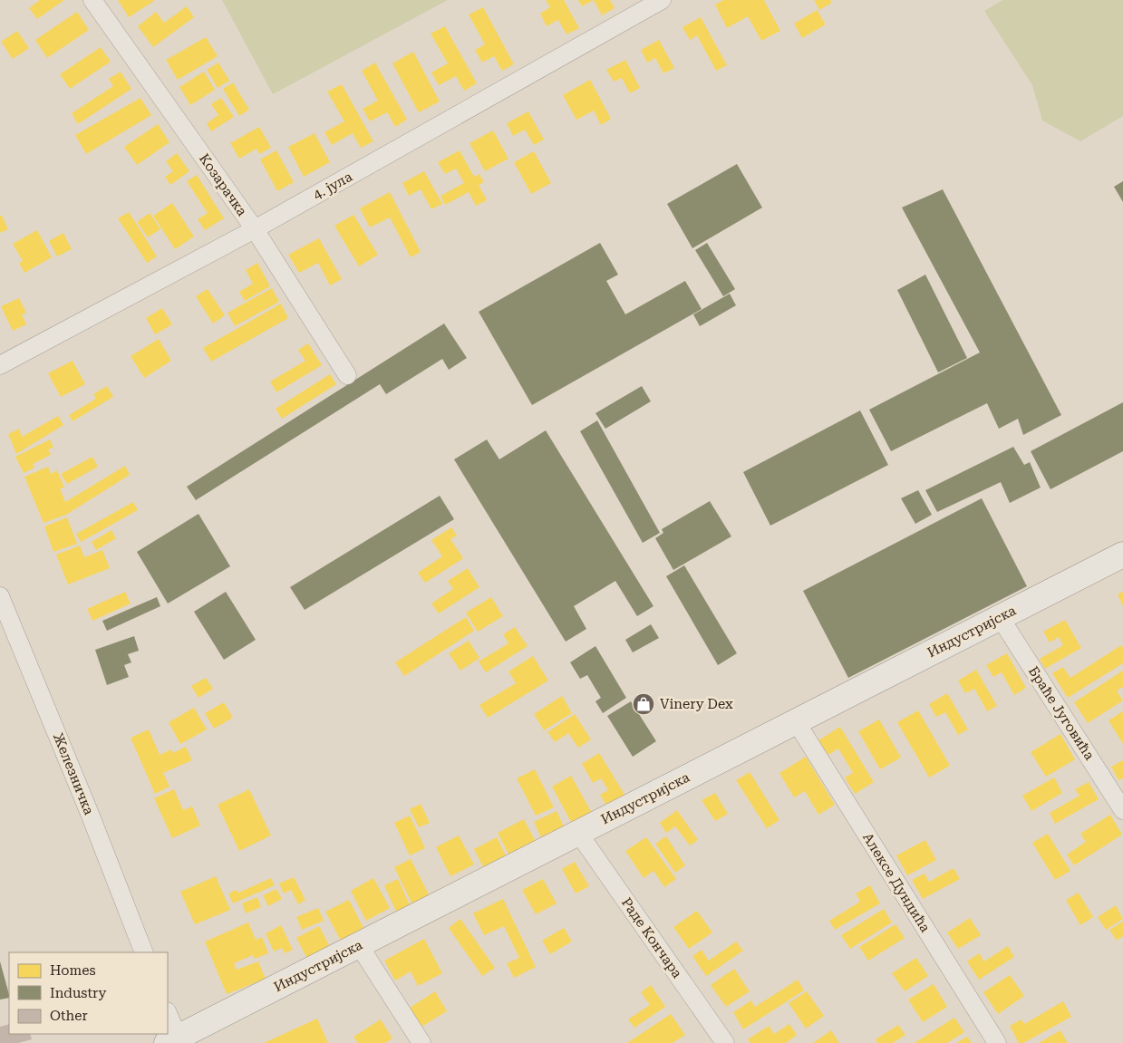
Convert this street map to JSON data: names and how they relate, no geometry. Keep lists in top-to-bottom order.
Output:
{
  "streets": {
    "main road": ["Индустријска"],
    "street": [
      "Козарачка",
      "4. јула",
      "Браће Југовића",
      "Железничка",
      "Алексе Дундића",
      "Раде Кончара"
    ]
  },
  "crossings": [
    ["Козарачка", "4. јула"],
    ["Индустријска", "Браће Југовића"],
    ["Индустријска", "Алексе Дундића"],
    ["Индустријска", "Раде Кончара"]
  ],
  "places": {
    "shop": ["Vinery Dex"]
  },
  "legend": ["Homes", "Industry", "Other"]
}
